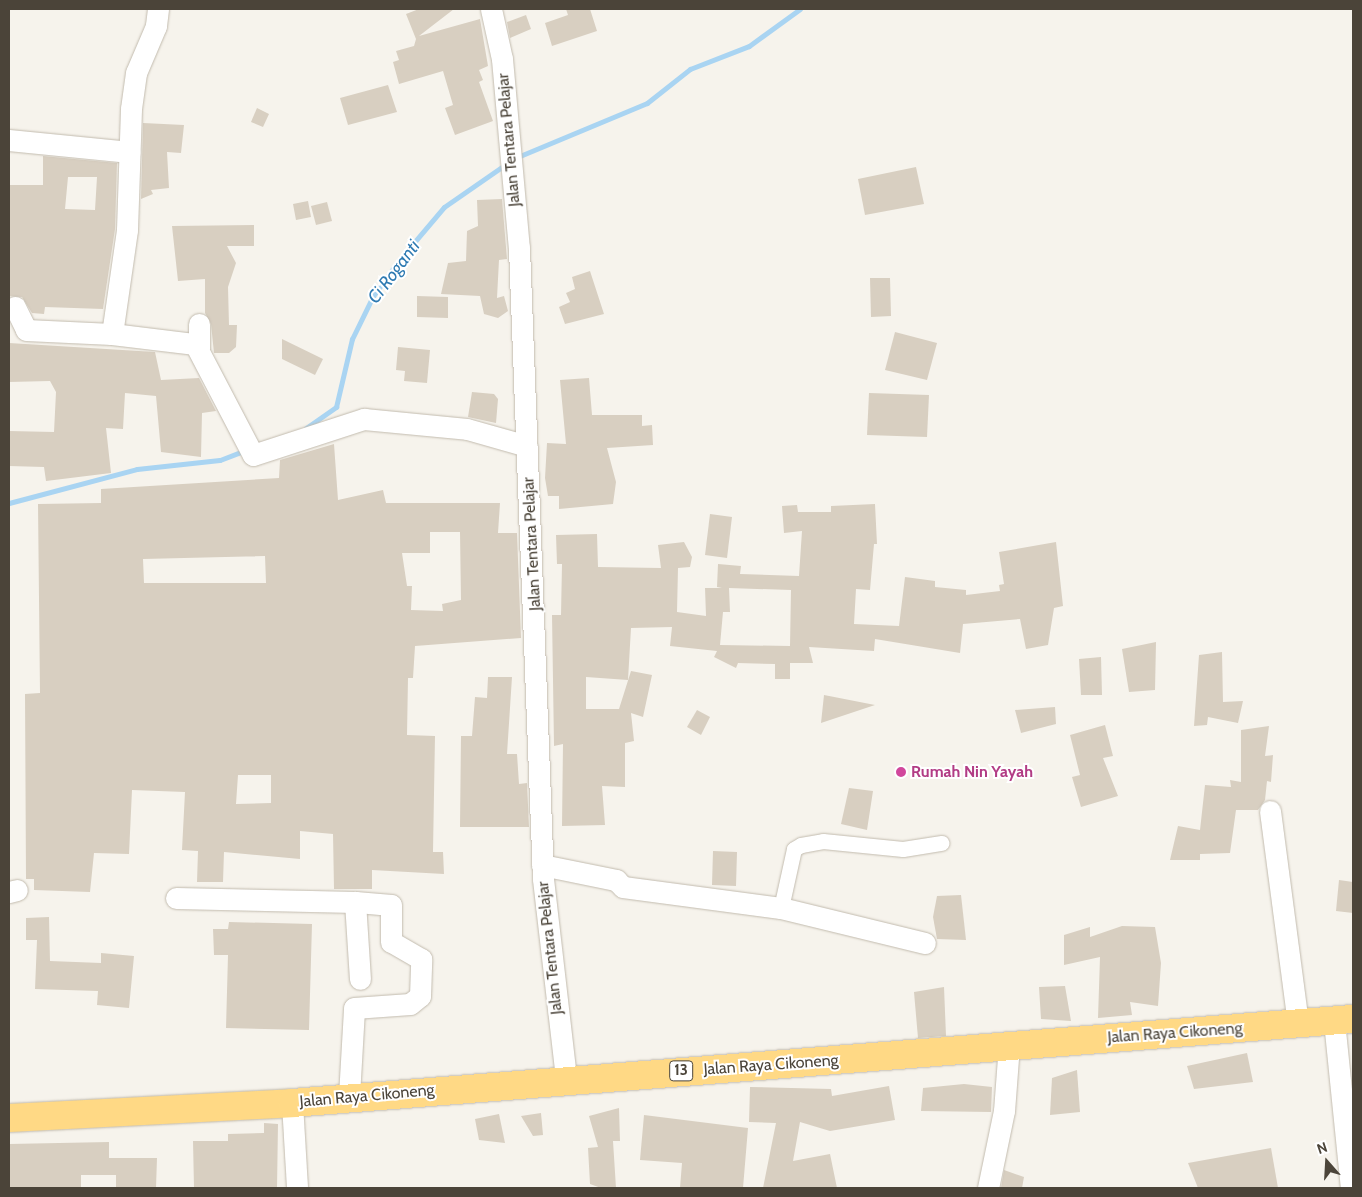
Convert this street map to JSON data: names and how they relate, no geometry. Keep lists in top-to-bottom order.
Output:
{
  "streets": {
    "highway": ["Jalan Raya Cikoneng", "13"],
    "street": ["Jalan Tentara Pelajar"]
  },
  "crossings": [
    ["Jalan Tentara Pelajar", "Jalan Raya Cikoneng"]
  ],
  "water": ["Ci Roganti"],
  "places": ["Rumah Nin Yayah"],
  "north": "top"
}
